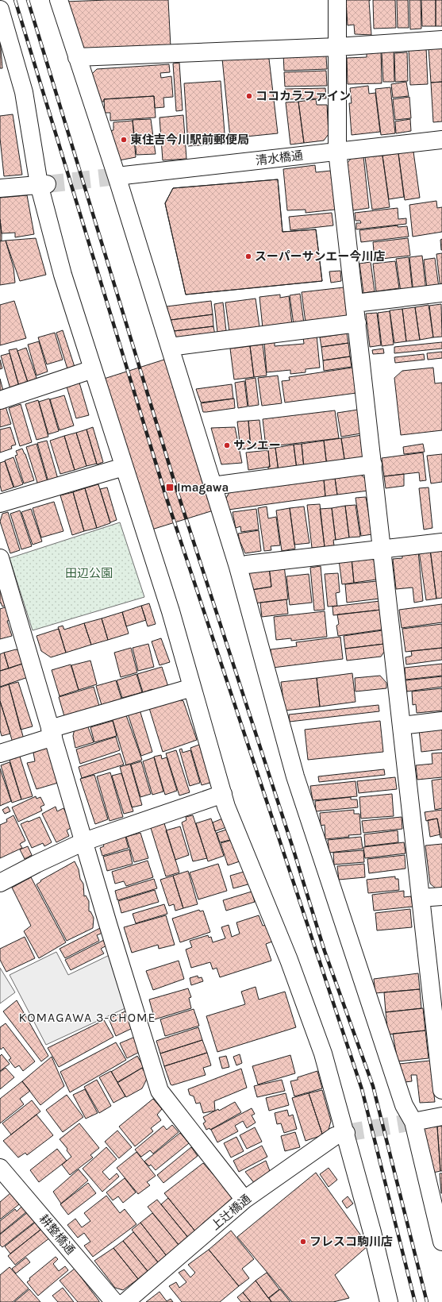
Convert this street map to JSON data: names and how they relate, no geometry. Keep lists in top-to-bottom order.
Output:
{
  "streets": {
    "street": ["清水橋通", "上辻橋通", "耕整橋通"]
  },
  "districts": ["KOMAGAWA 3-CHOME"],
  "parks": ["田辺公園"],
  "places": {
    "other": [
      "ココカラファイン",
      "東住吉今川駅前郵便局",
      "スーパーサンエー今川店",
      "サンエー",
      "フレスコ駒川店"
    ],
    "transit": ["Imagawa"]
  }
}
